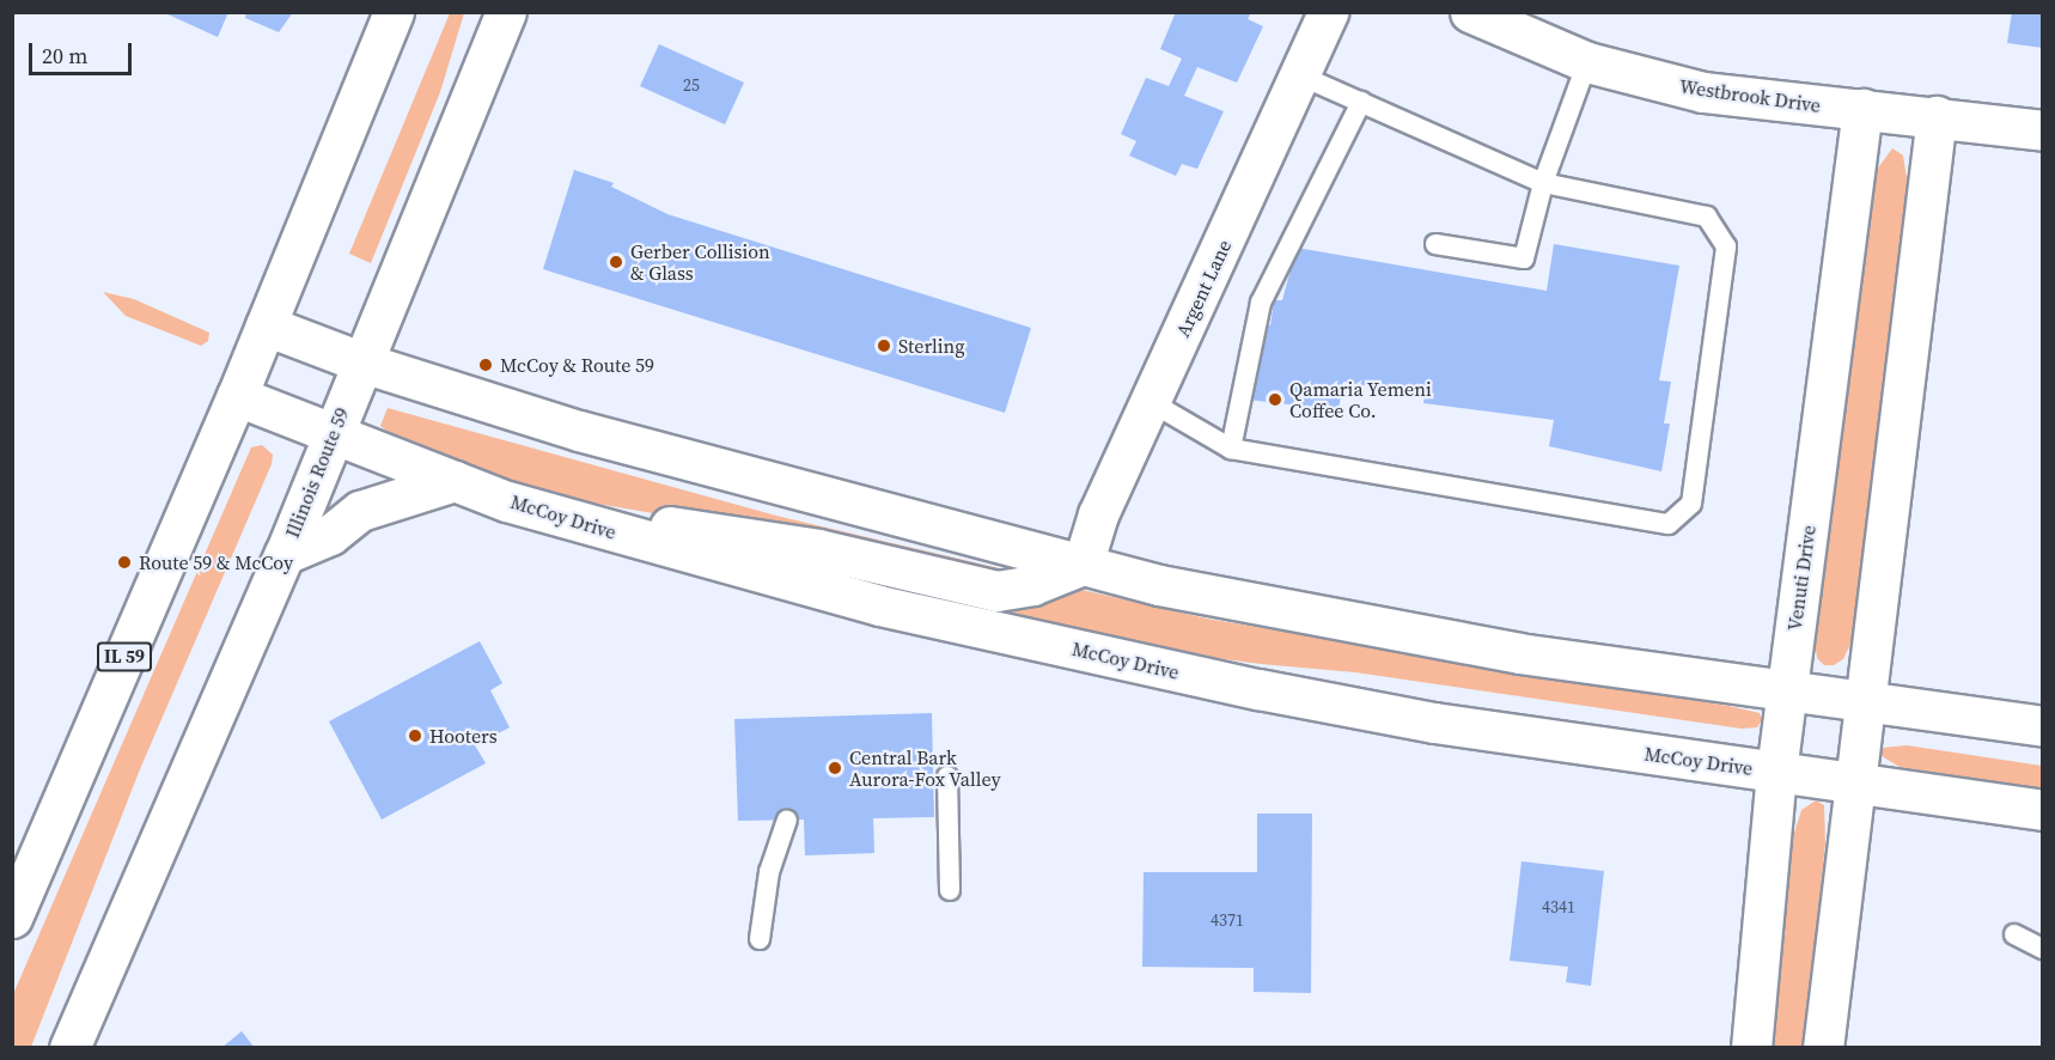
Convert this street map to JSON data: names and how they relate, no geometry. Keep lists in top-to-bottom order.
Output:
{
  "streets": {
    "street": [
      "Westbrook Drive",
      "Argent Lane",
      "Illinois Route 59",
      "McCoy Drive",
      "Venuti Drive",
      "IL 59"
    ]
  },
  "crossings": [
    ["Westbrook Drive", "Venuti Drive"],
    ["Illinois Route 59", "McCoy Drive"],
    ["McCoy Drive", "Venuti Drive"],
    ["McCoy Drive", "IL 59"]
  ],
  "places": [
    "Gerber Collision & Glass",
    "Sterling",
    "McCoy & Route 59",
    "Qamaria Yemeni Coffee Co.",
    "Route 59 & McCoy",
    "Hooters",
    "Central Bark Aurora-Fox Valley"
  ],
  "house_numbers": ["25", "4341", "4371"],
  "scale_bar": "20 m"
}
